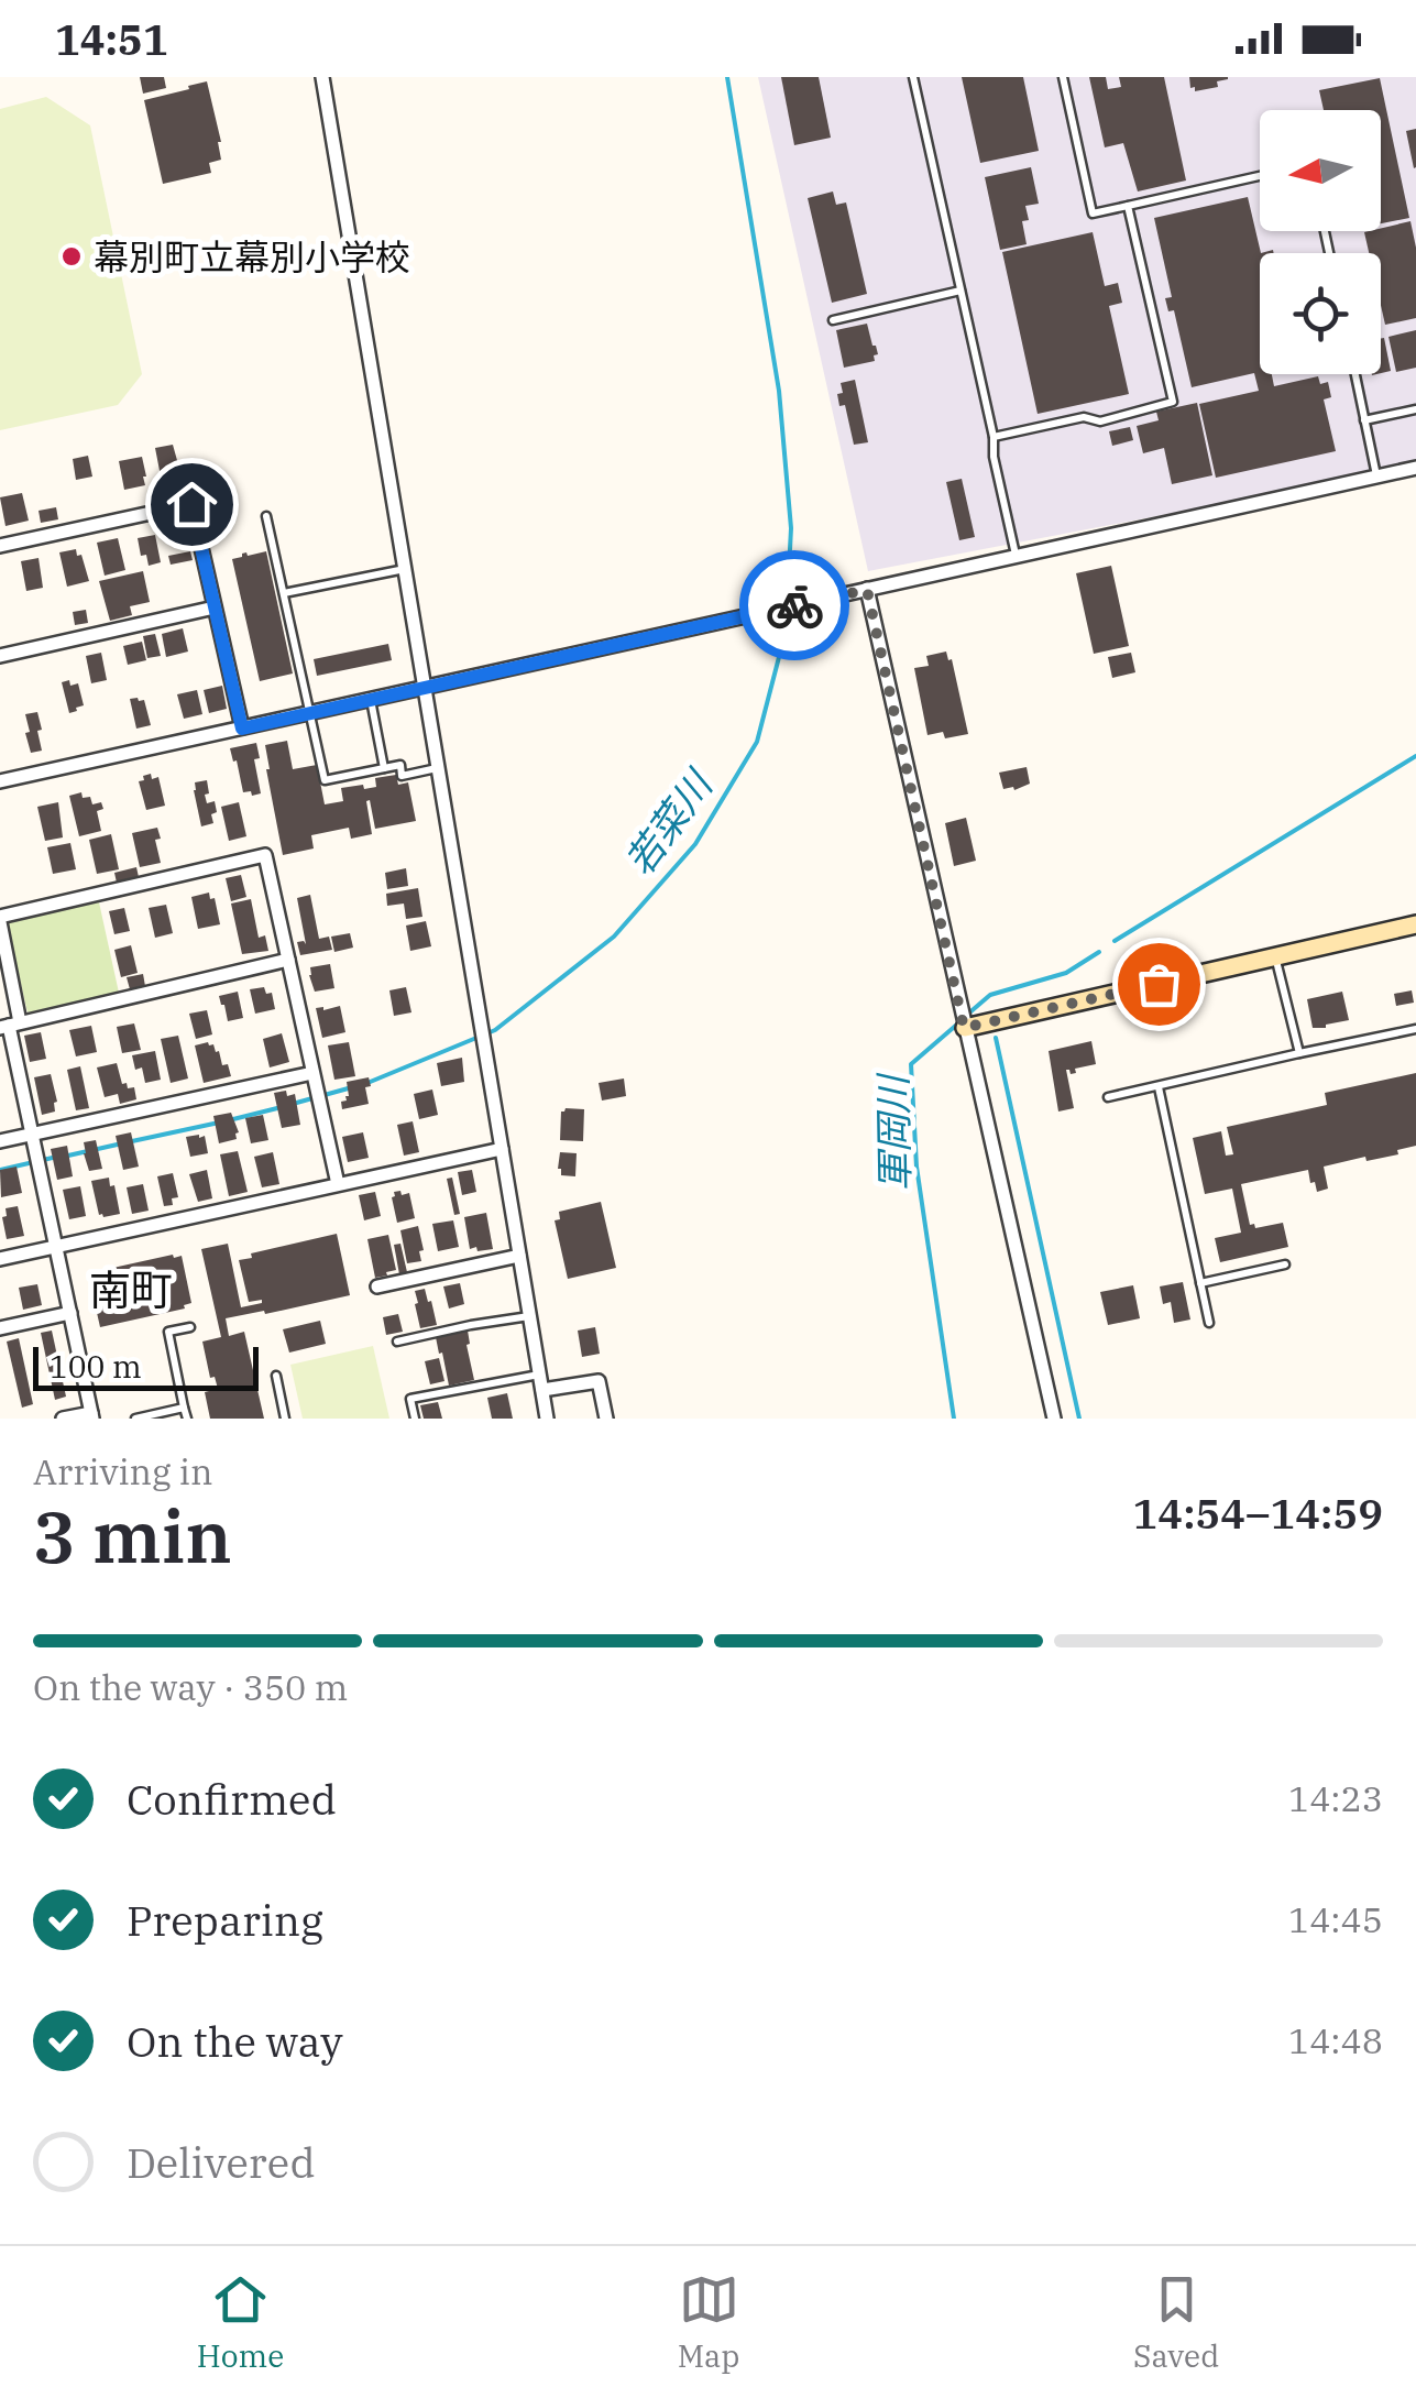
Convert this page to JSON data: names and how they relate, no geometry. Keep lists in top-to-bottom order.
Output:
{
  "districts": ["南町"],
  "water": ["若菜川", "軍岡川"],
  "places": ["幕別町立幕別小学校"],
  "scale_bar": "100 m",
  "north": "left",
  "page": {
    "status": "14:51",
    "scale": "100 m",
    "heading": ["3 min", "Arriving in", "14:54–14:59"],
    "bar": "On the way · 350 m",
    "list": [
      ["Confirmed", "14:23"],
      ["Preparing", "14:45"],
      ["On the way", "14:48"],
      "Delivered"
    ],
    "tabs": ["Home", "Map", "Saved"]
  }
}
